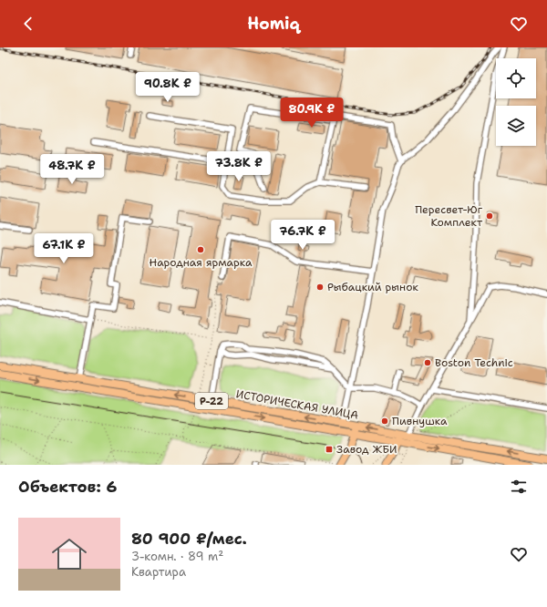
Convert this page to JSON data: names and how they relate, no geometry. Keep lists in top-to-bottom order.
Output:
{
  "streets": {
    "highway": ["Р-22", "ИСТОРИЧЕСКАЯ УЛИЦА"]
  },
  "places": {
    "other": [
      "Пересвет-Юг Комплект",
      "Народная ярмарка",
      "Рыбацкий рынок",
      "Boston Technic",
      "Пивнушка"
    ],
    "transit": ["Завод ЖБИ"]
  },
  "page": {
    "header": "Homiq",
    "price": [
      "90.8K ₽",
      "80.9K ₽",
      "73.8K ₽",
      "48.7K ₽",
      "76.7K ₽",
      "67.1K ₽"
    ],
    "heading": "Объектов: 6",
    "list": [
      {
        "name": "80 900 ₽/мес.",
        "note": "3-комн. · 89 m² · Квартира"
      }
    ]
  }
}
